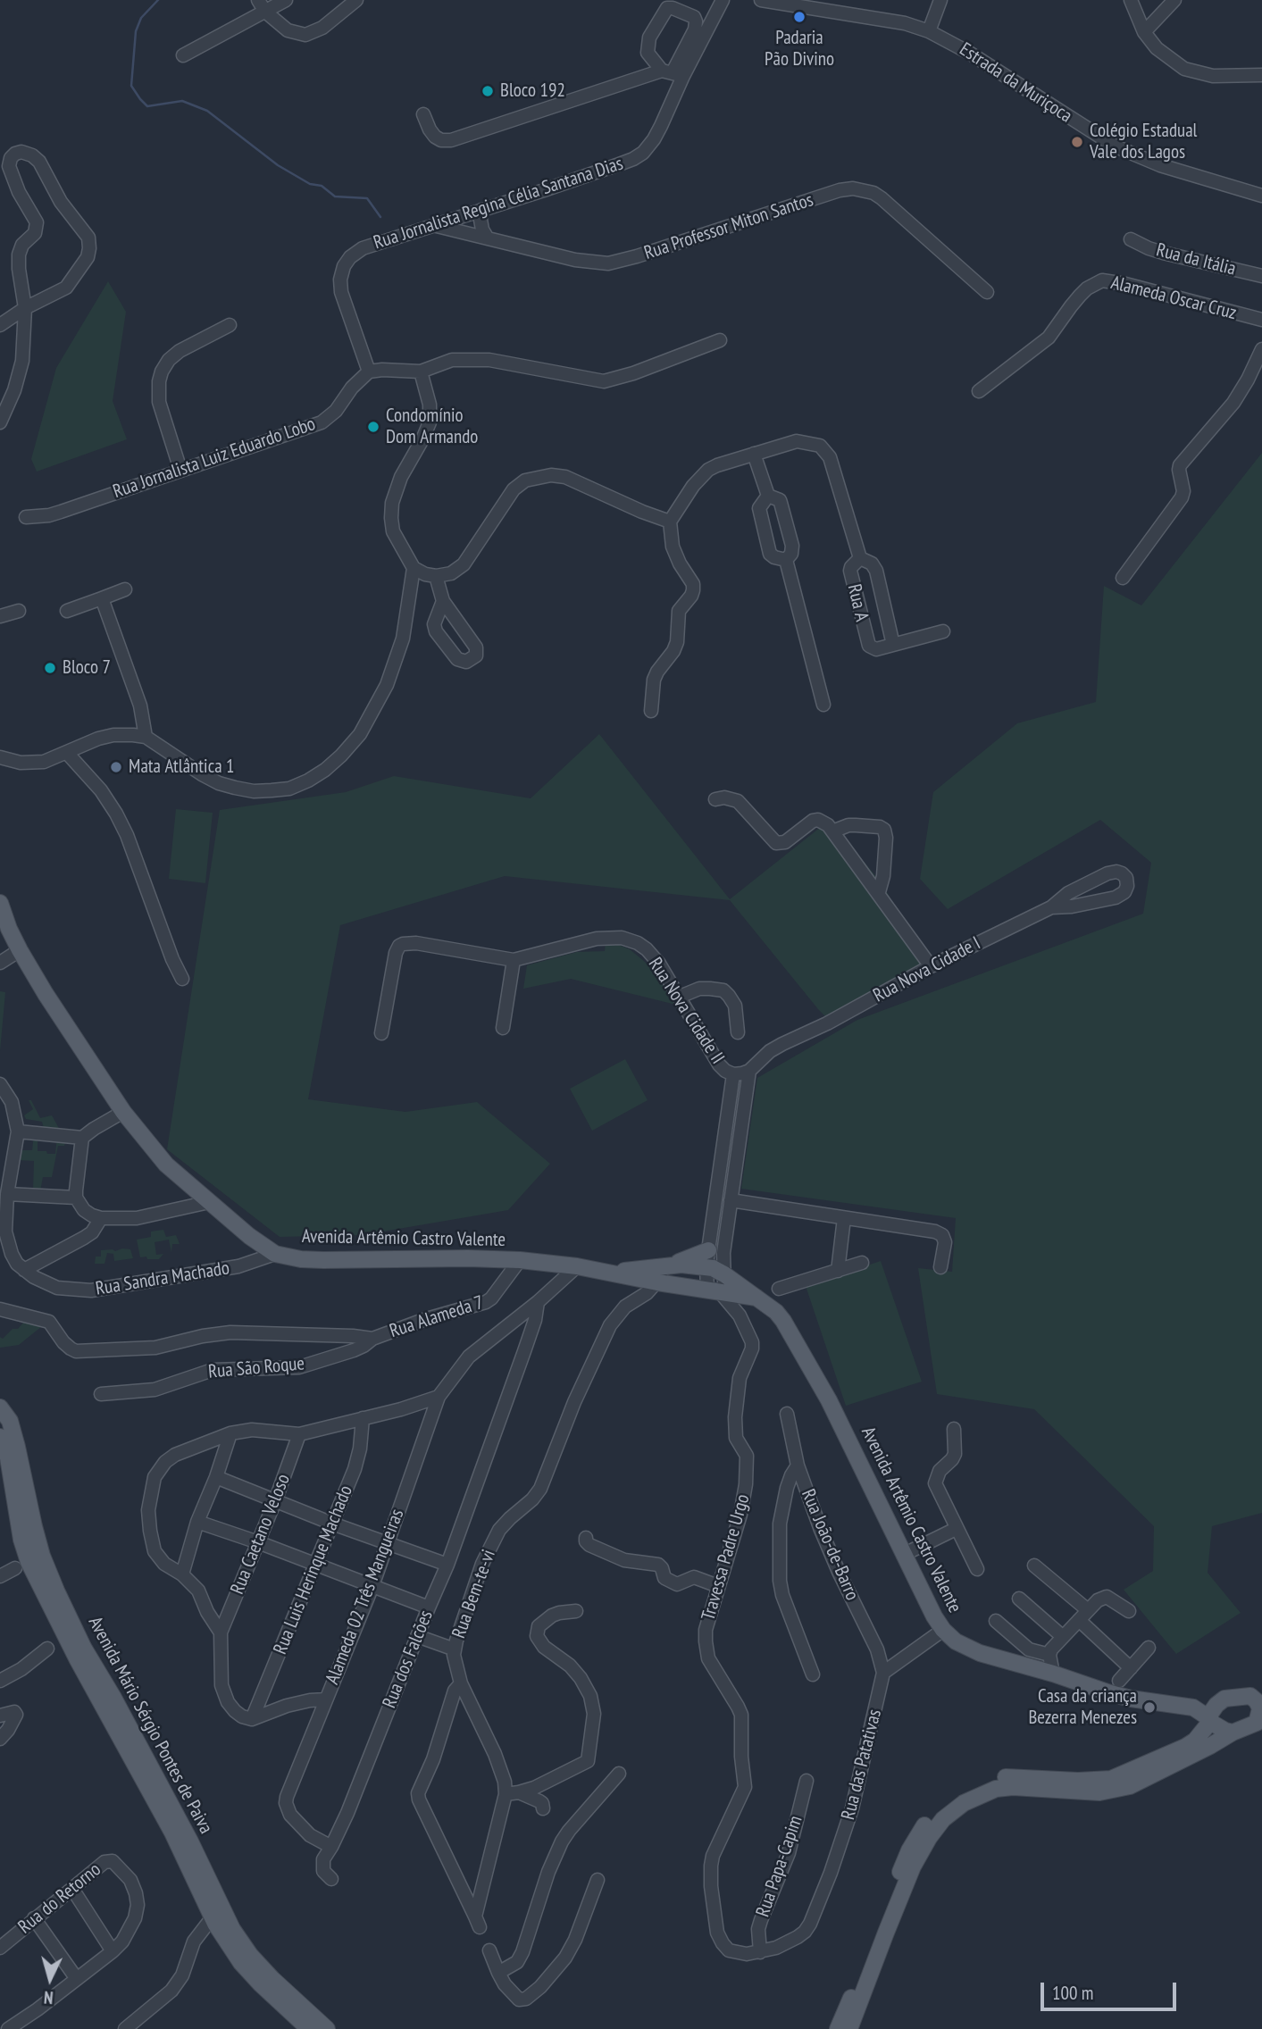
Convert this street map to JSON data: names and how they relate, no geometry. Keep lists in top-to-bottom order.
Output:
{
  "streets": {
    "main road": ["Avenida Artêmio Castro Valente", "Avenida Mário Sérgio Pontes de Paiva"],
    "street": [
      "Estrada da Muriçoca",
      "Rua Jornalista Regina Célia Santana Dias",
      "Rua Professor Miton Santos",
      "Rua da Itália",
      "Alameda Oscar Cruz",
      "Rua Jornalista Luiz Eduardo Lobo",
      "Rua A",
      "Rua Nova Cidade I",
      "Rua Nova Cidade II",
      "Rua Sandra Machado",
      "Rua Alameda 7",
      "Rua São Roque",
      "Rua Caetano Veloso",
      "Rua João-de-Barro",
      "Travessa Padre Urgo",
      "Rua Luis Herinque Machado",
      "Rua Bem-te-vi",
      "Alameda 02 Três Mangueiras",
      "Rua dos Falcões",
      "Rua das Patativas",
      "Rua Papa-Capim",
      "Rua do Retorno"
    ]
  },
  "crossings": [
    ["Rua Jornalista Regina Célia Santana Dias", "Rua Professor Miton Santos"],
    ["Rua Jornalista Regina Célia Santana Dias", "Rua Jornalista Luiz Eduardo Lobo"],
    ["Rua Nova Cidade I", "Rua Nova Cidade II"],
    ["Avenida Artêmio Castro Valente", "Rua Sandra Machado"],
    ["Avenida Artêmio Castro Valente", "Rua Alameda 7"],
    ["Avenida Artêmio Castro Valente", "Travessa Padre Urgo"],
    ["Avenida Artêmio Castro Valente", "Rua Bem-te-vi"],
    ["Avenida Artêmio Castro Valente", "Alameda 02 Três Mangueiras"],
    ["Rua Alameda 7", "Rua São Roque"],
    ["Rua João-de-Barro", "Rua das Patativas"],
    ["Travessa Padre Urgo", "Rua das Patativas"],
    ["Travessa Padre Urgo", "Rua Papa-Capim"],
    ["Rua Luis Herinque Machado", "Alameda 02 Três Mangueiras"],
    ["Alameda 02 Três Mangueiras", "Rua dos Falcões"]
  ],
  "places": [
    "Padaria Pão Divino",
    "Bloco 192",
    "Colégio Estadual Vale dos Lagos",
    "Condomínio Dom Armando",
    "Bloco 7",
    "Mata Atlântica 1",
    "Casa da criança Bezerra Menezes"
  ],
  "scale_bar": "100 m",
  "north": "bottom"
}
